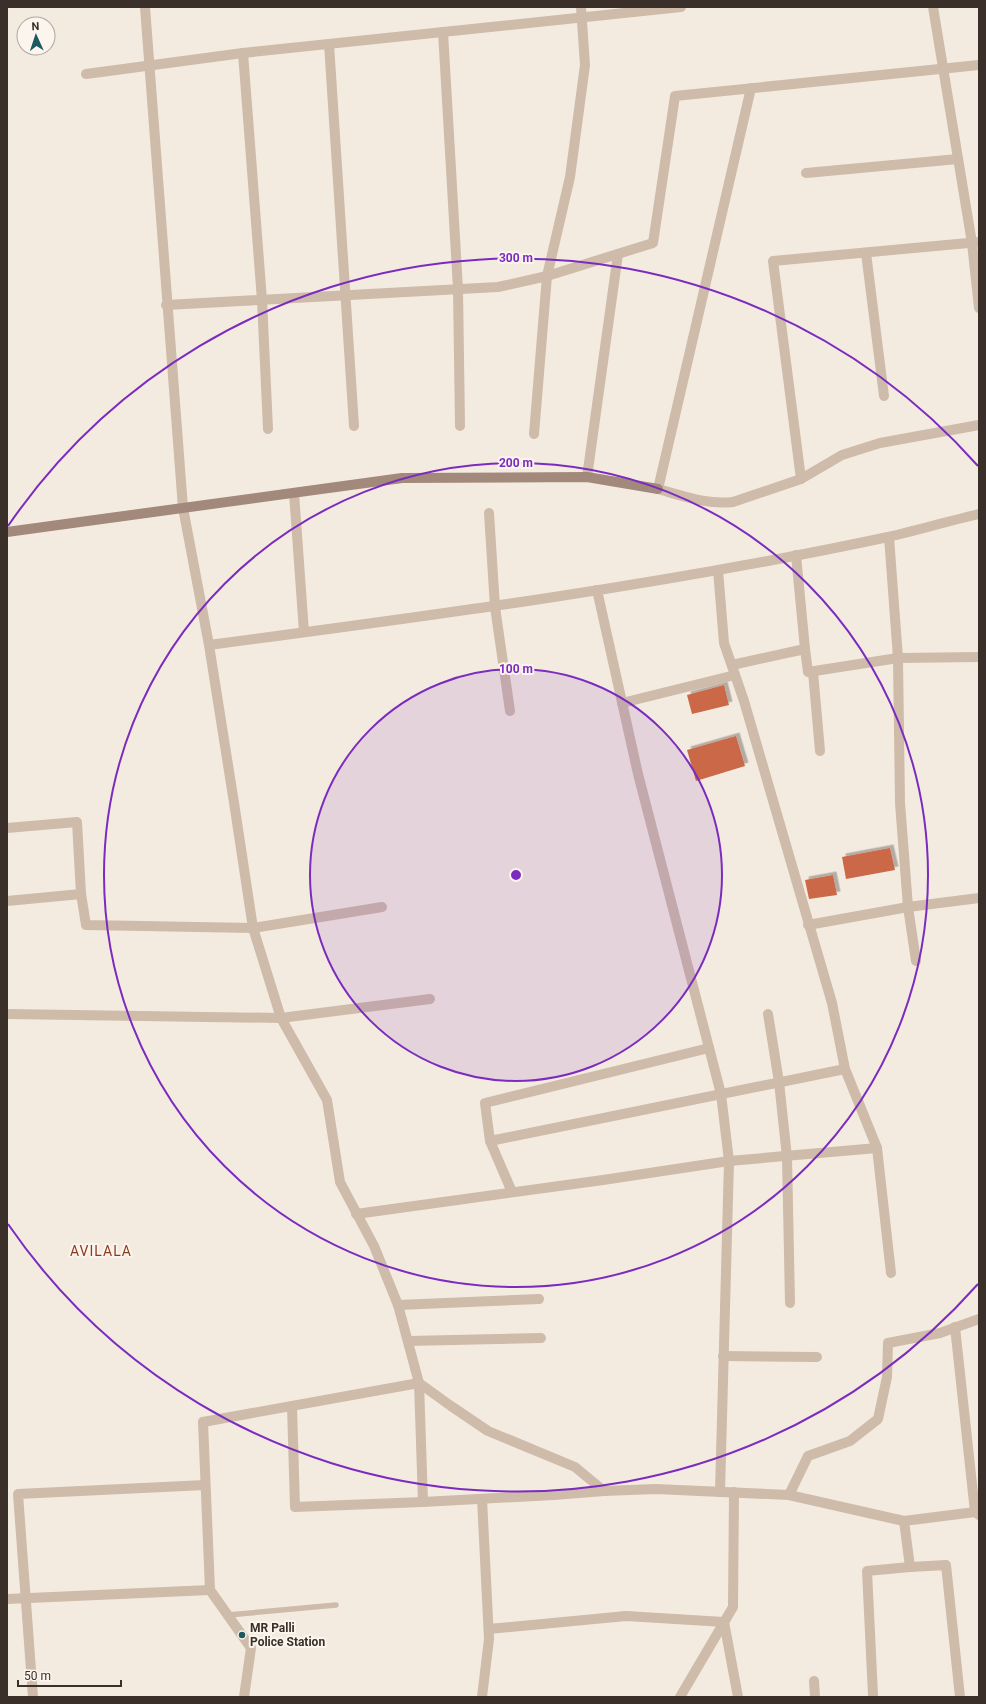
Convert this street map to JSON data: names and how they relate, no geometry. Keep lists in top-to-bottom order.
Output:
{
  "districts": ["AVILALA"],
  "places": ["MR Palli Police Station"],
  "scale_bar": "50 m",
  "north": "top",
  "rings": ["300 m", "200 m", "100 m"]
}
